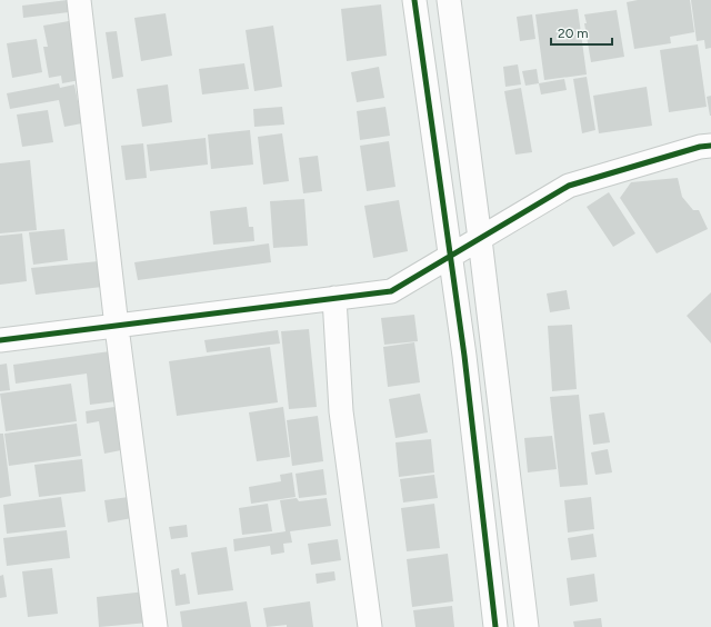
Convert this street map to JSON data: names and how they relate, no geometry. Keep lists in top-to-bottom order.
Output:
{
  "scale_bar": "20 m"
}
